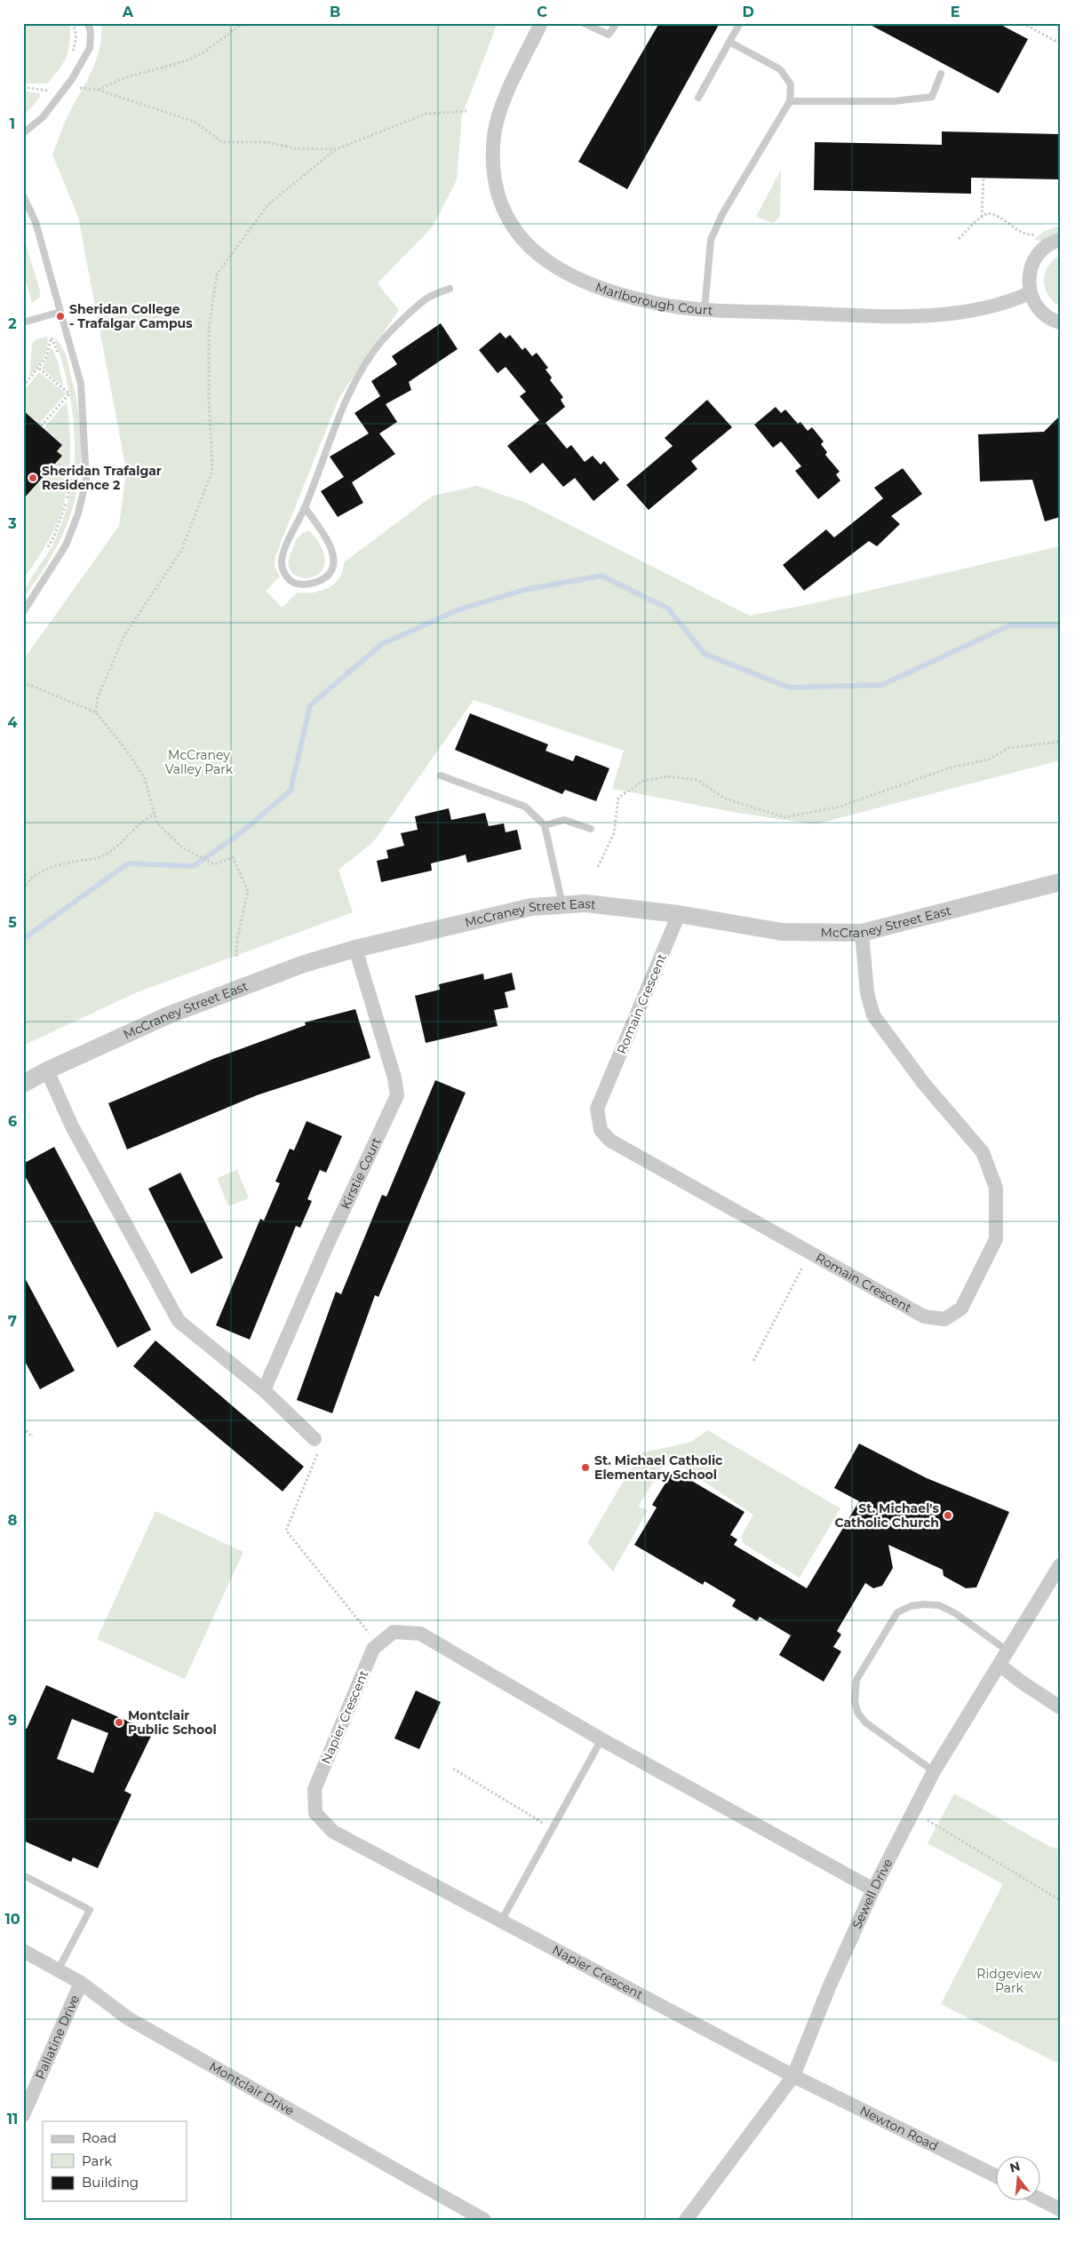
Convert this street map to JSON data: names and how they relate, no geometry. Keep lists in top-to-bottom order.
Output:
{
  "streets": {
    "street": [
      "Marlborough Court",
      "McCraney Street East",
      "Romain Crescent",
      "Kirstie Court",
      "Napier Crescent",
      "Sewell Drive",
      "Pallatine Drive",
      "Montclair Drive",
      "Newton Road"
    ]
  },
  "crossings": [
    ["McCraney Street East", "Romain Crescent"],
    ["McCraney Street East", "Kirstie Court"],
    ["Napier Crescent", "Sewell Drive"],
    ["Napier Crescent", "Newton Road"],
    ["Sewell Drive", "Newton Road"],
    ["Pallatine Drive", "Montclair Drive"]
  ],
  "parks": ["McCraney Valley Park", "Ridgeview Park"],
  "places": [
    "Sheridan College - Trafalgar Campus",
    "Sheridan Trafalgar Residence 2",
    "St. Michael Catholic Elementary School",
    "St. Michael's Catholic Church",
    "Montclair Public School"
  ],
  "legend": ["Road", "Park", "Building"],
  "north": "top",
  "grid": {
    "columns": [
      "A",
      "B",
      "C",
      "D",
      "E"
    ],
    "rows": [
      "1",
      "2",
      "3",
      "4",
      "5",
      "6",
      "7",
      "8",
      "9",
      "10",
      "11"
    ]
  }
}
